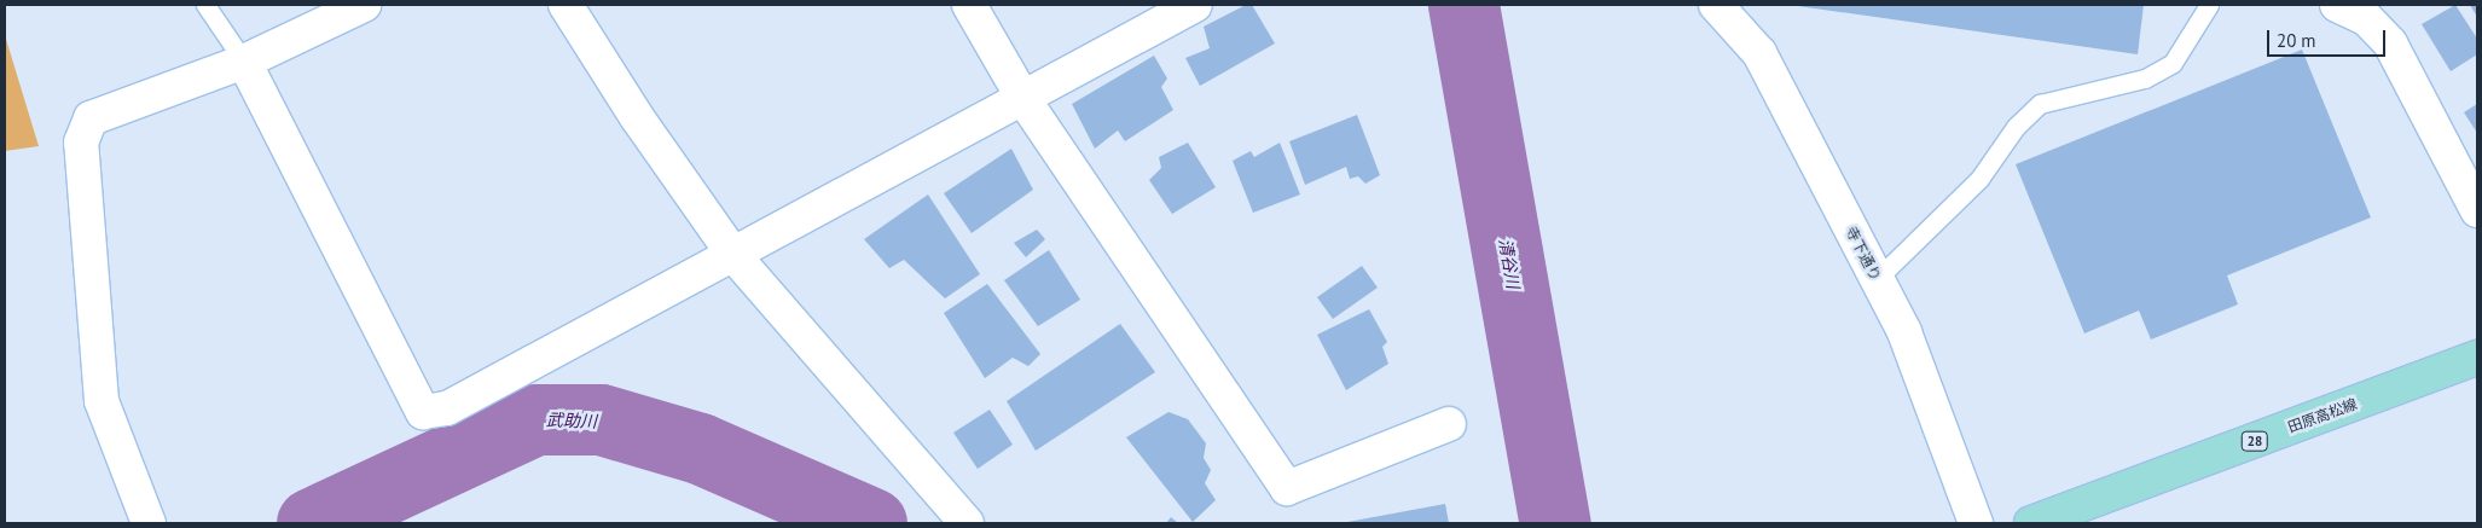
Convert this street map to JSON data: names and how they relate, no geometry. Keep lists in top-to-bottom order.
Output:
{
  "streets": {
    "main road": ["田原高松線", "28"],
    "street": ["寺下通り"]
  },
  "water": ["清谷川", "武助川"],
  "scale_bar": "20 m"
}
